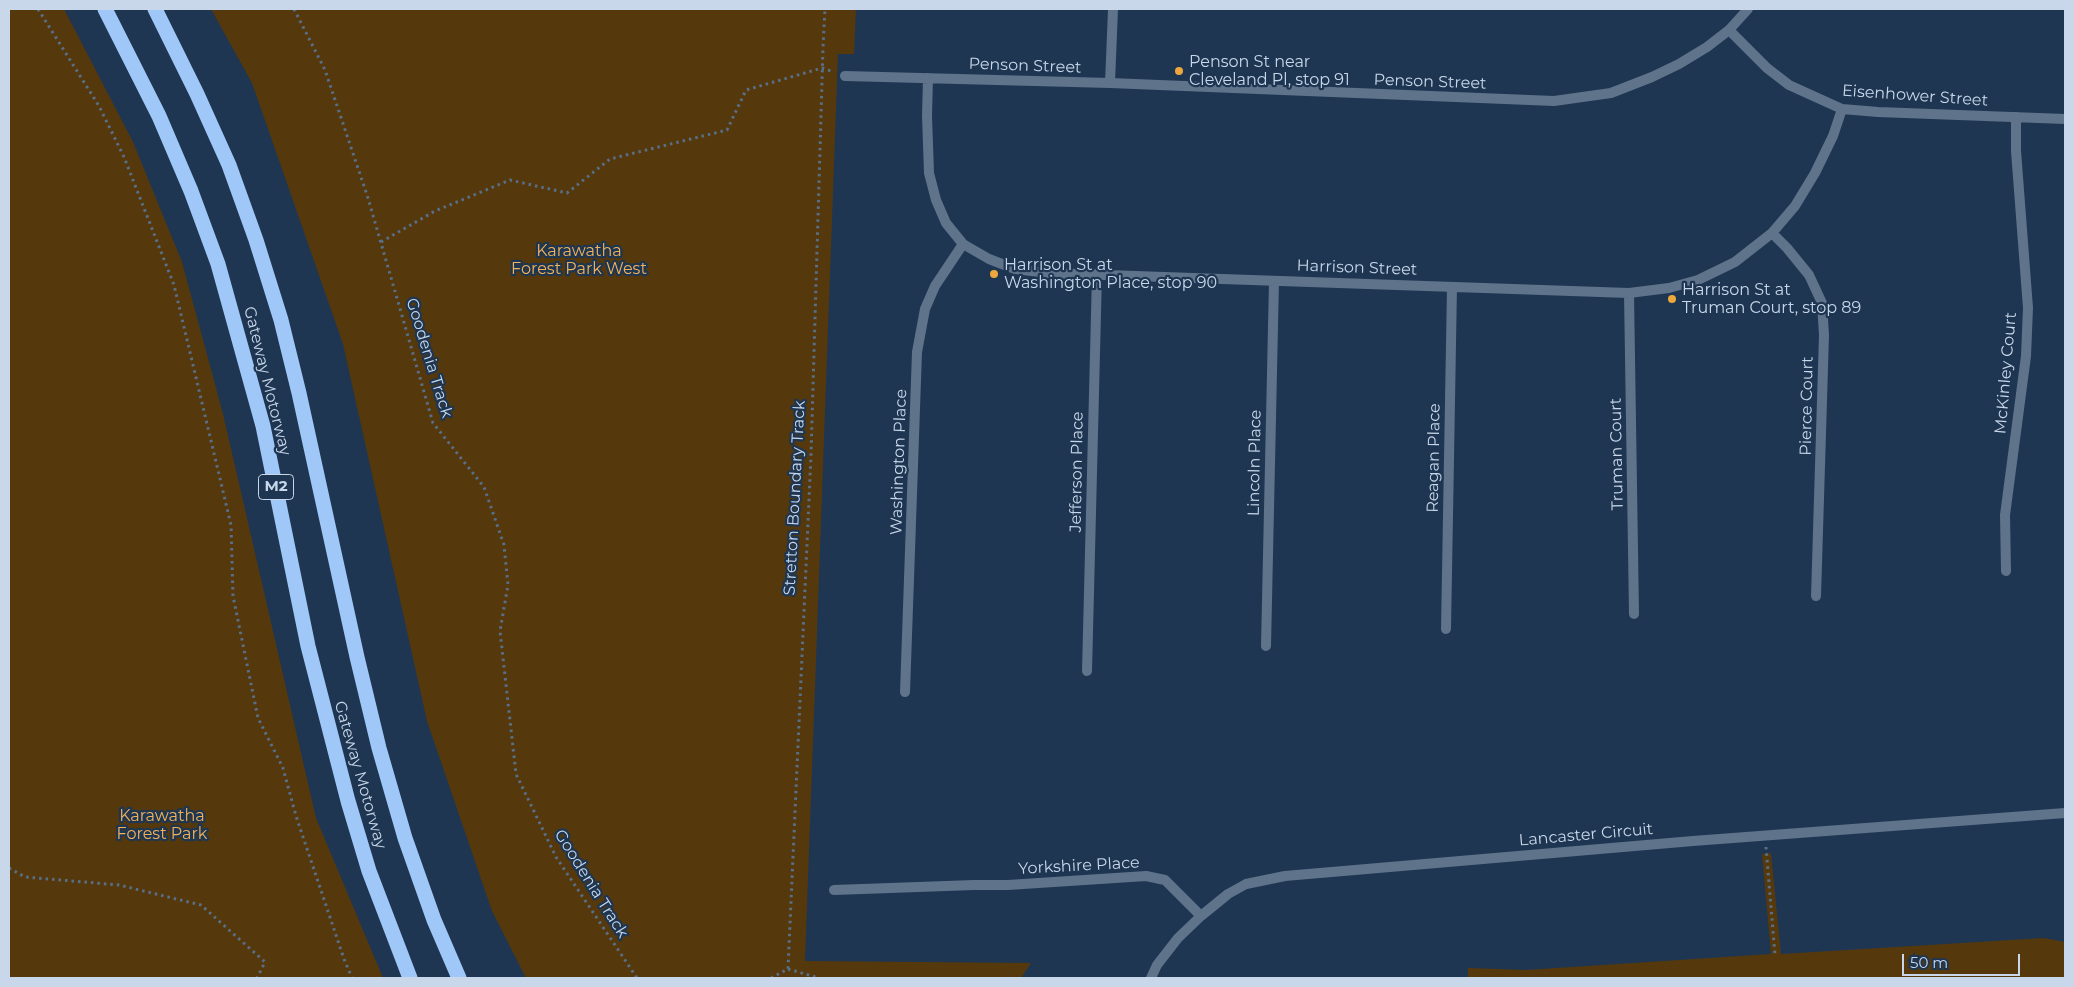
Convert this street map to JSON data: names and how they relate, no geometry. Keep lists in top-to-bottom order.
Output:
{
  "streets": {
    "highway": ["Gateway Motorway", "M2"],
    "street": [
      "Penson Street",
      "Eisenhower Street",
      "Harrison Street",
      "McKinley Court",
      "Pierce Court",
      "Truman Court",
      "Reagan Place",
      "Washington Place",
      "Lincoln Place",
      "Jefferson Place",
      "Lancaster Circuit",
      "Yorkshire Place"
    ],
    "path": ["Goodenia Track", "Stretton Boundary Track"]
  },
  "crossings": [
    ["Penson Street", "Eisenhower Street"],
    ["Penson Street", "Harrison Street"],
    ["Eisenhower Street", "Harrison Street"],
    ["Eisenhower Street", "McKinley Court"],
    ["Harrison Street", "Pierce Court"],
    ["Harrison Street", "Truman Court"],
    ["Harrison Street", "Reagan Place"],
    ["Harrison Street", "Washington Place"],
    ["Harrison Street", "Lincoln Place"],
    ["Harrison Street", "Jefferson Place"],
    ["Lancaster Circuit", "Yorkshire Place"]
  ],
  "parks": ["Karawatha Forest Park West", "Karawatha Forest Park"],
  "places": ["Penson St near Cleveland Pl, stop 91", "Harrison St at Washington Place, stop 90", "Harrison St at Truman Court, stop 89"],
  "scale_bar": "50 m"
}
